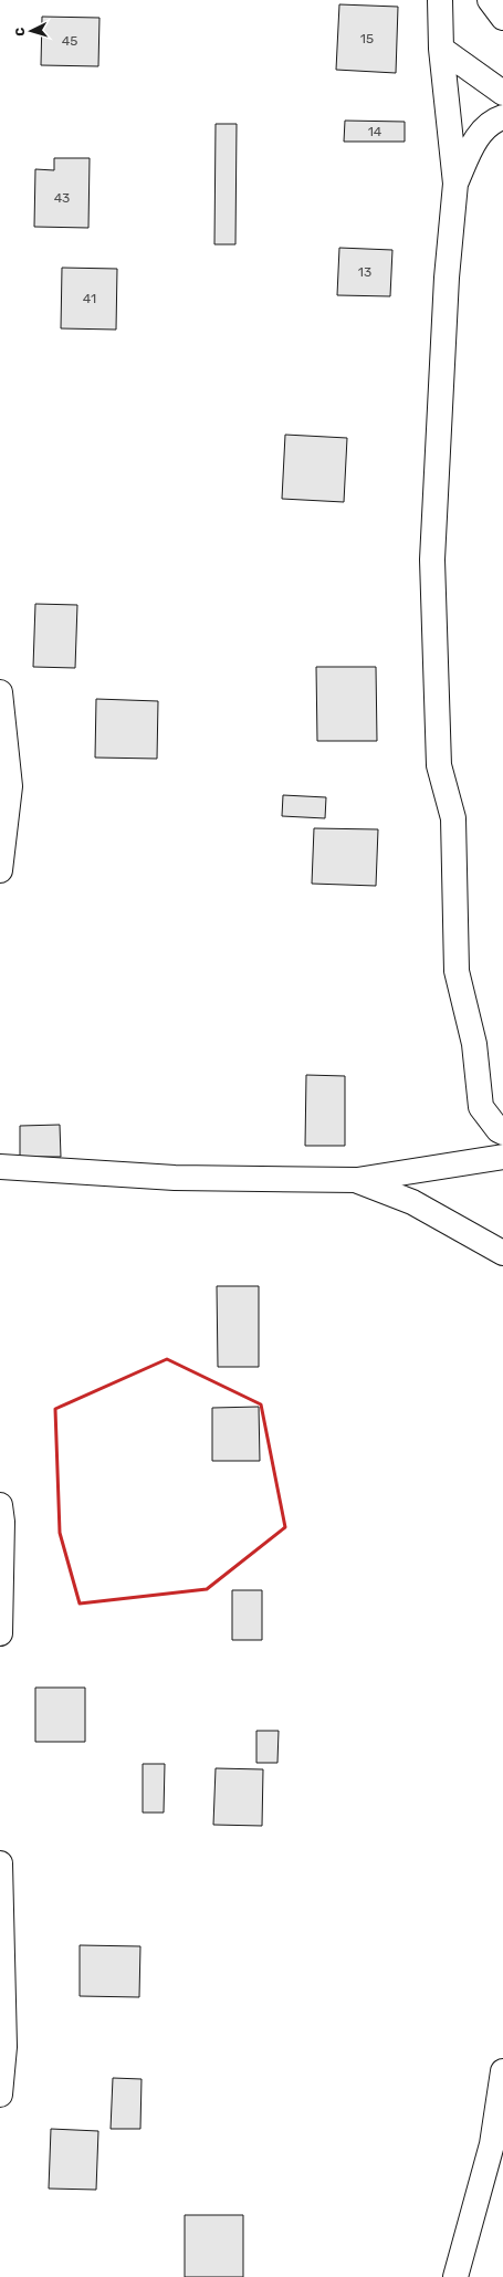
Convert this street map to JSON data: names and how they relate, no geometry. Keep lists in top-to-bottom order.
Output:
{
  "house_numbers": [
    "15",
    "45",
    "14",
    "43",
    "13",
    "41"
  ],
  "north": "left"
}
